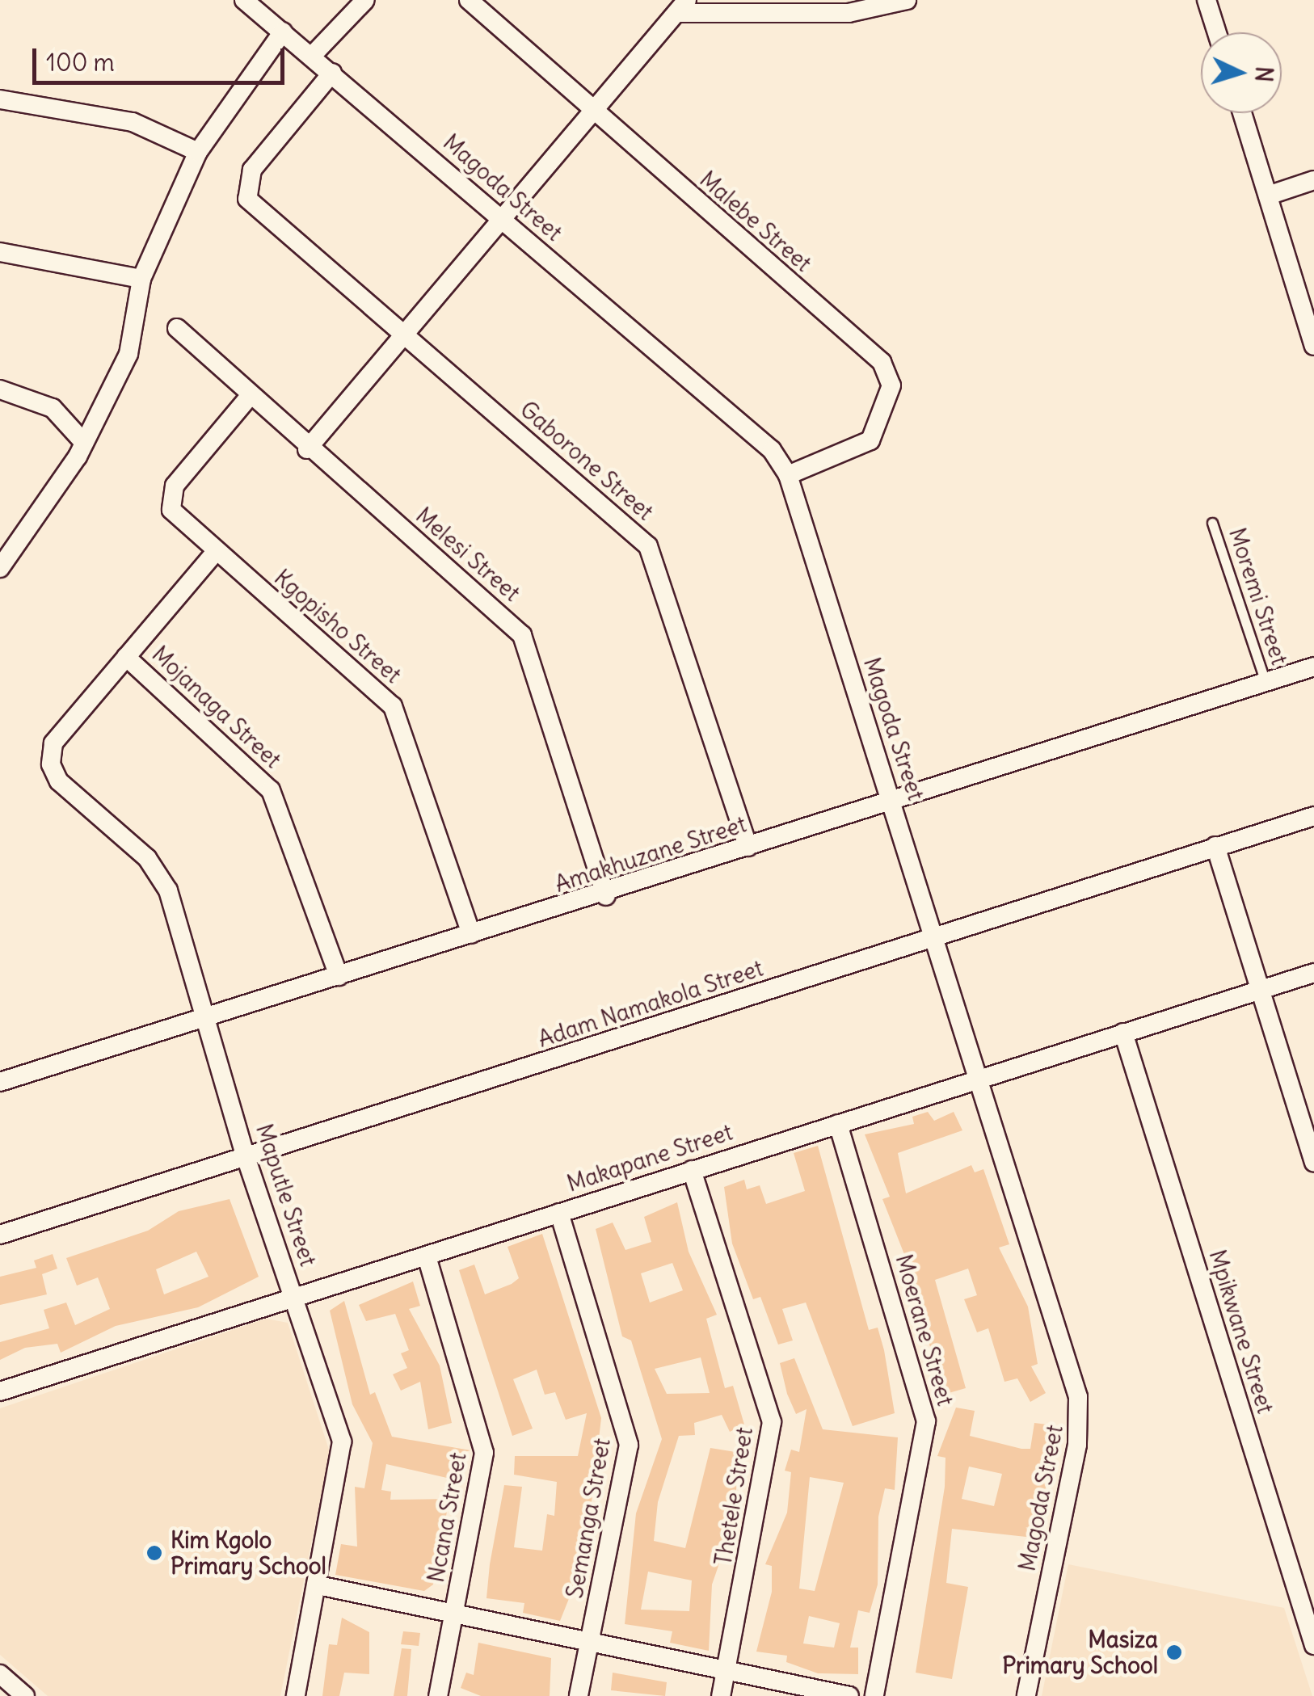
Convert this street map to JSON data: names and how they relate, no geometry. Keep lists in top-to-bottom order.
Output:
{
  "streets": {
    "street": [
      "Magoda Street",
      "Malebe Street",
      "Gaborone Street",
      "Melesi Street",
      "Kgopisho Street",
      "Mojanaga Street",
      "Amakhuzane Street",
      "Adam Namakola Street",
      "Makapane Street",
      "Maputle Street",
      "Moerane Street",
      "Mpikwane Street",
      "Thetele Street",
      "Ncana Street",
      "Semanga Street"
    ],
    "lane": ["Moremi Street"]
  },
  "crossings": [
    ["Magoda Street", "Malebe Street"],
    ["Magoda Street", "Gaborone Street"],
    ["Magoda Street", "Amakhuzane Street"],
    ["Magoda Street", "Adam Namakola Street"],
    ["Magoda Street", "Makapane Street"],
    ["Gaborone Street", "Amakhuzane Street"],
    ["Melesi Street", "Kgopisho Street"],
    ["Melesi Street", "Amakhuzane Street"],
    ["Moremi Street", "Amakhuzane Street"],
    ["Kgopisho Street", "Amakhuzane Street"],
    ["Mojanaga Street", "Amakhuzane Street"],
    ["Mojanaga Street", "Maputle Street"],
    ["Amakhuzane Street", "Maputle Street"],
    ["Adam Namakola Street", "Maputle Street"],
    ["Makapane Street", "Maputle Street"],
    ["Makapane Street", "Moerane Street"],
    ["Makapane Street", "Mpikwane Street"],
    ["Makapane Street", "Thetele Street"],
    ["Makapane Street", "Ncana Street"],
    ["Makapane Street", "Semanga Street"]
  ],
  "places": ["Kim Kgolo Primary School", "Masiza Primary School"],
  "scale_bar": "100 m",
  "north": "right"
}
